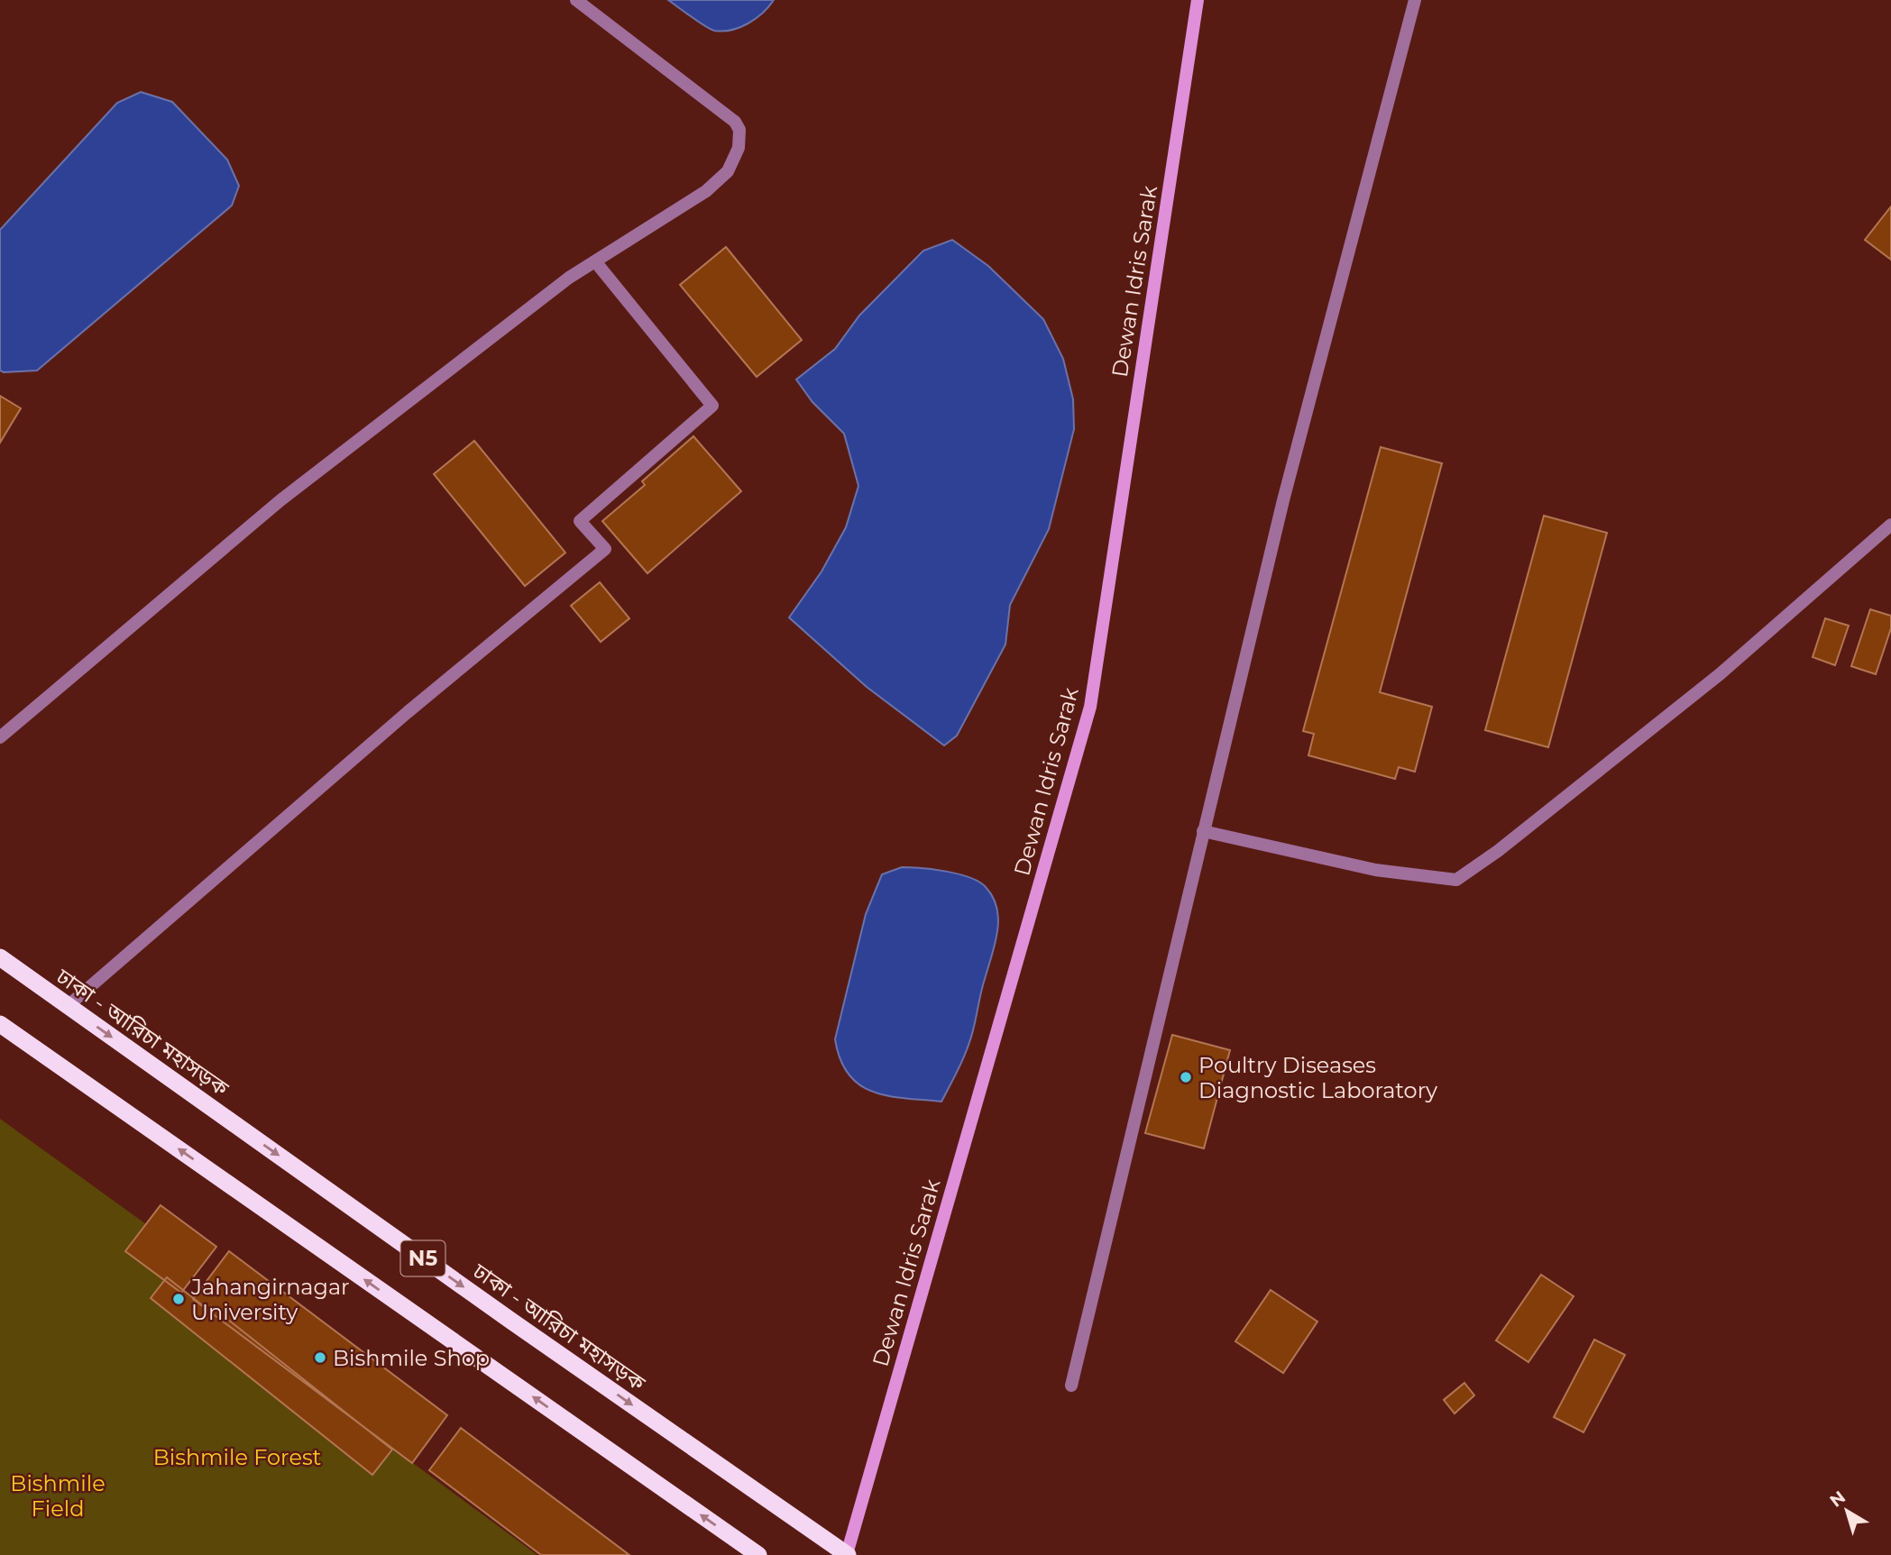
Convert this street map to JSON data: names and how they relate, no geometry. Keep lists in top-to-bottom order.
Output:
{
  "streets": {
    "highway": ["ঢাকা - আরিচা মহাসড়ক", "N5"],
    "main road": ["Dewan Idris Sarak"]
  },
  "crossings": [
    ["Dewan Idris Sarak", "ঢাকা - আরিচা মহাসড়ক"]
  ],
  "parks": ["Bishmile Forest", "Bishmile Field"],
  "places": ["Poultry Diseases Diagnostic Laboratory", "Jahangirnagar University", "Bishmile Shop"],
  "north": "top left"
}
